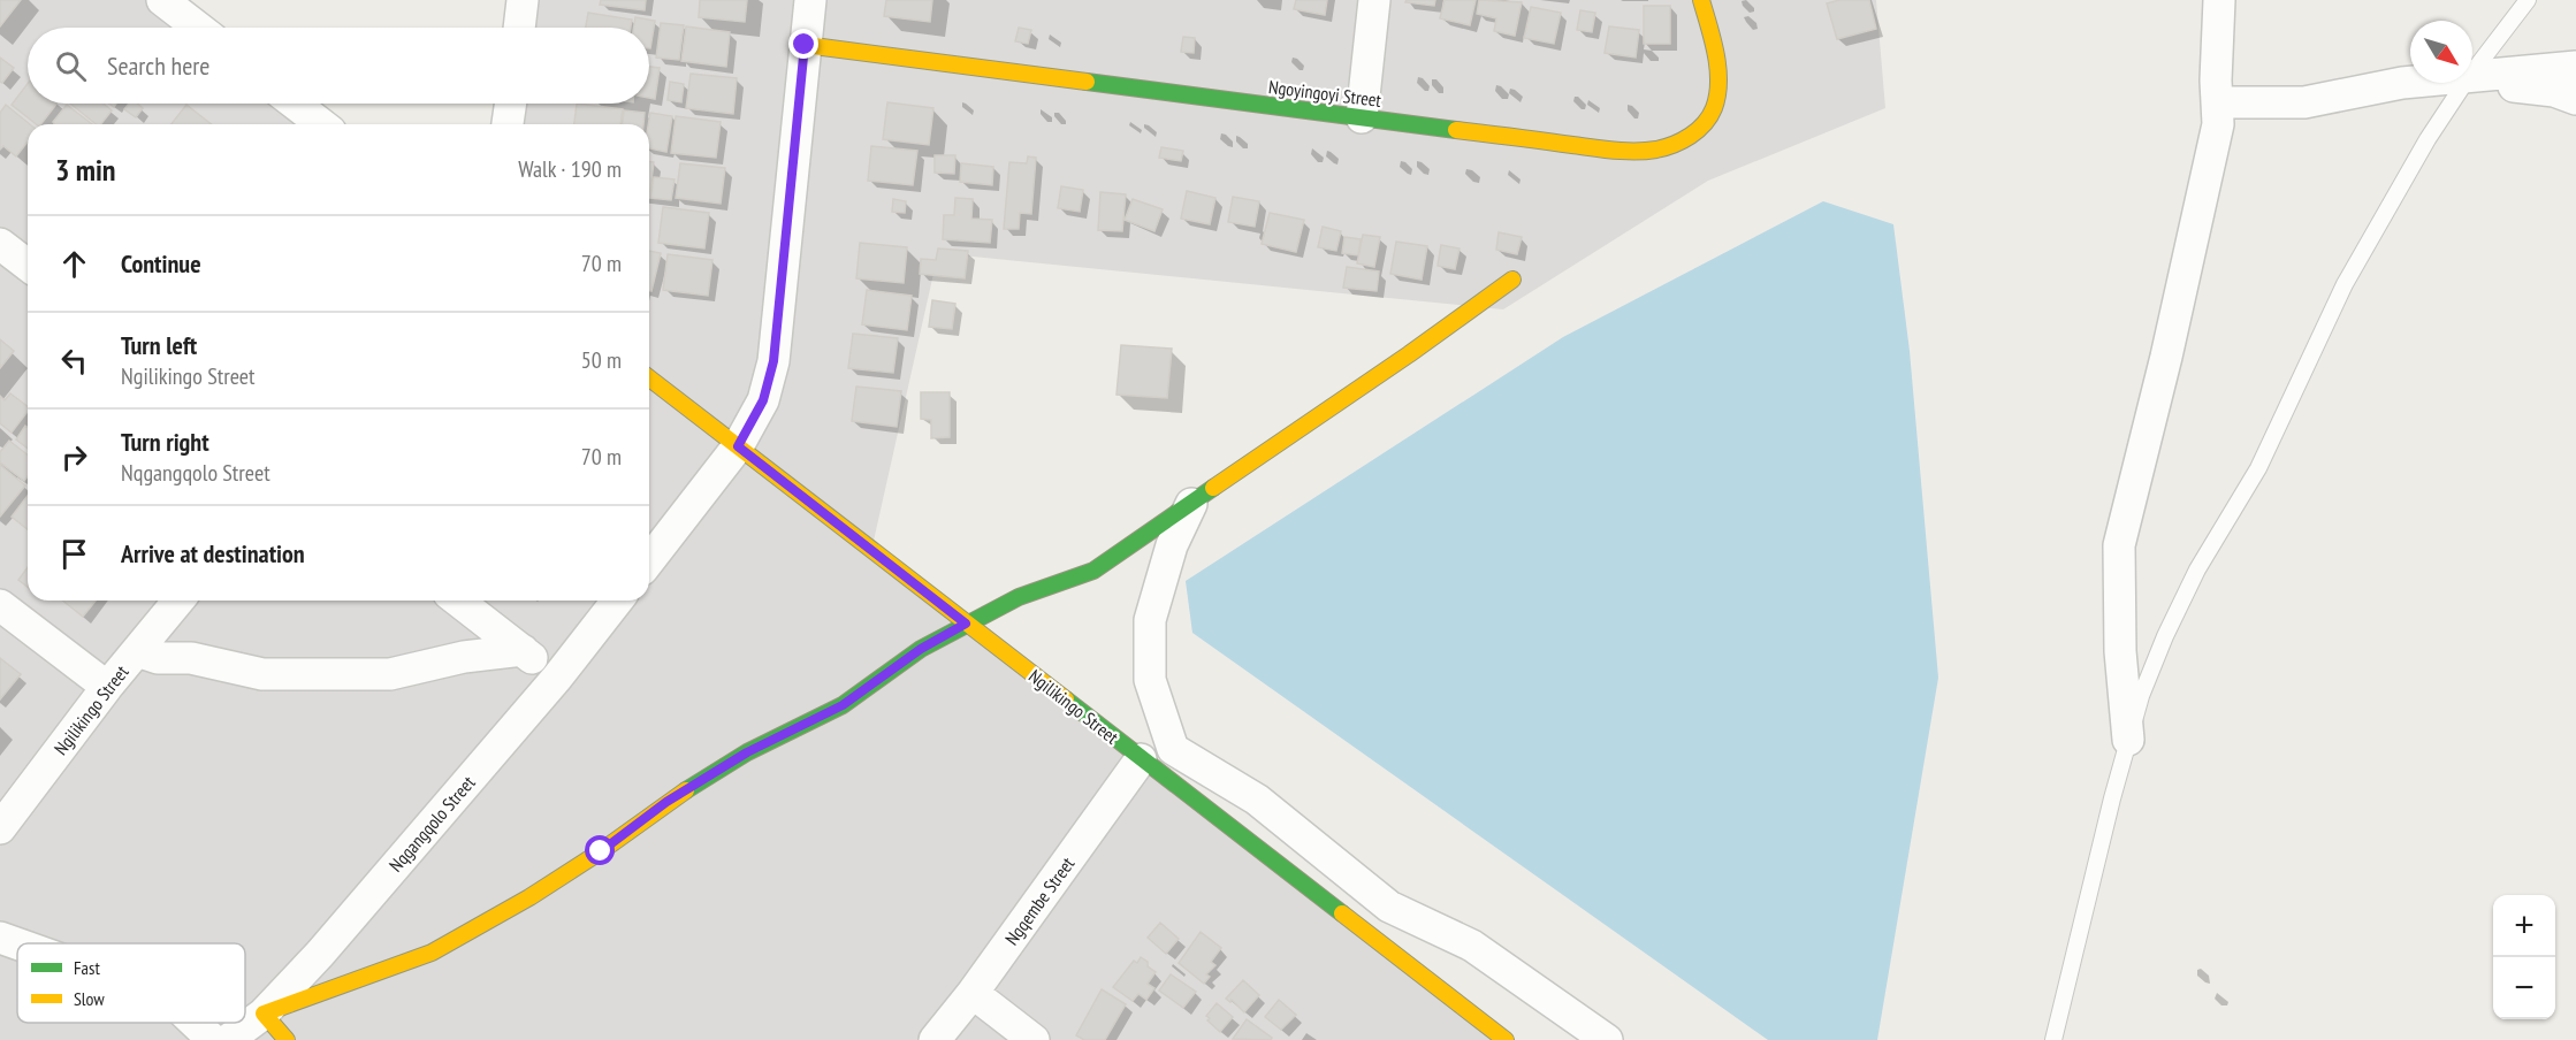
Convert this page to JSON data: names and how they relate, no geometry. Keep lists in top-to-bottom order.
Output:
{
  "streets": {
    "street": [
      "Ngoyingoyi Street",
      "Ngilikingo Street",
      "Nqgangqolo Street",
      "Ngqembe Street"
    ]
  },
  "crossings": [
    ["Ngilikingo Street", "Ngqembe Street"]
  ],
  "legend": ["Fast", "Slow"],
  "north": "bottom right",
  "page": {
    "search": "Search here",
    "heading": ["3 min", "Walk · 190 m"],
    "list": [
      ["Continue", "70 m"],
      ["Turn left", "Ngilikingo Street", "50 m"],
      ["Turn right", "Nqgangqolo Street", "70 m"],
      "Arrive at destination"
    ],
    "map_buttons": ["+", "−"]
  }
}
